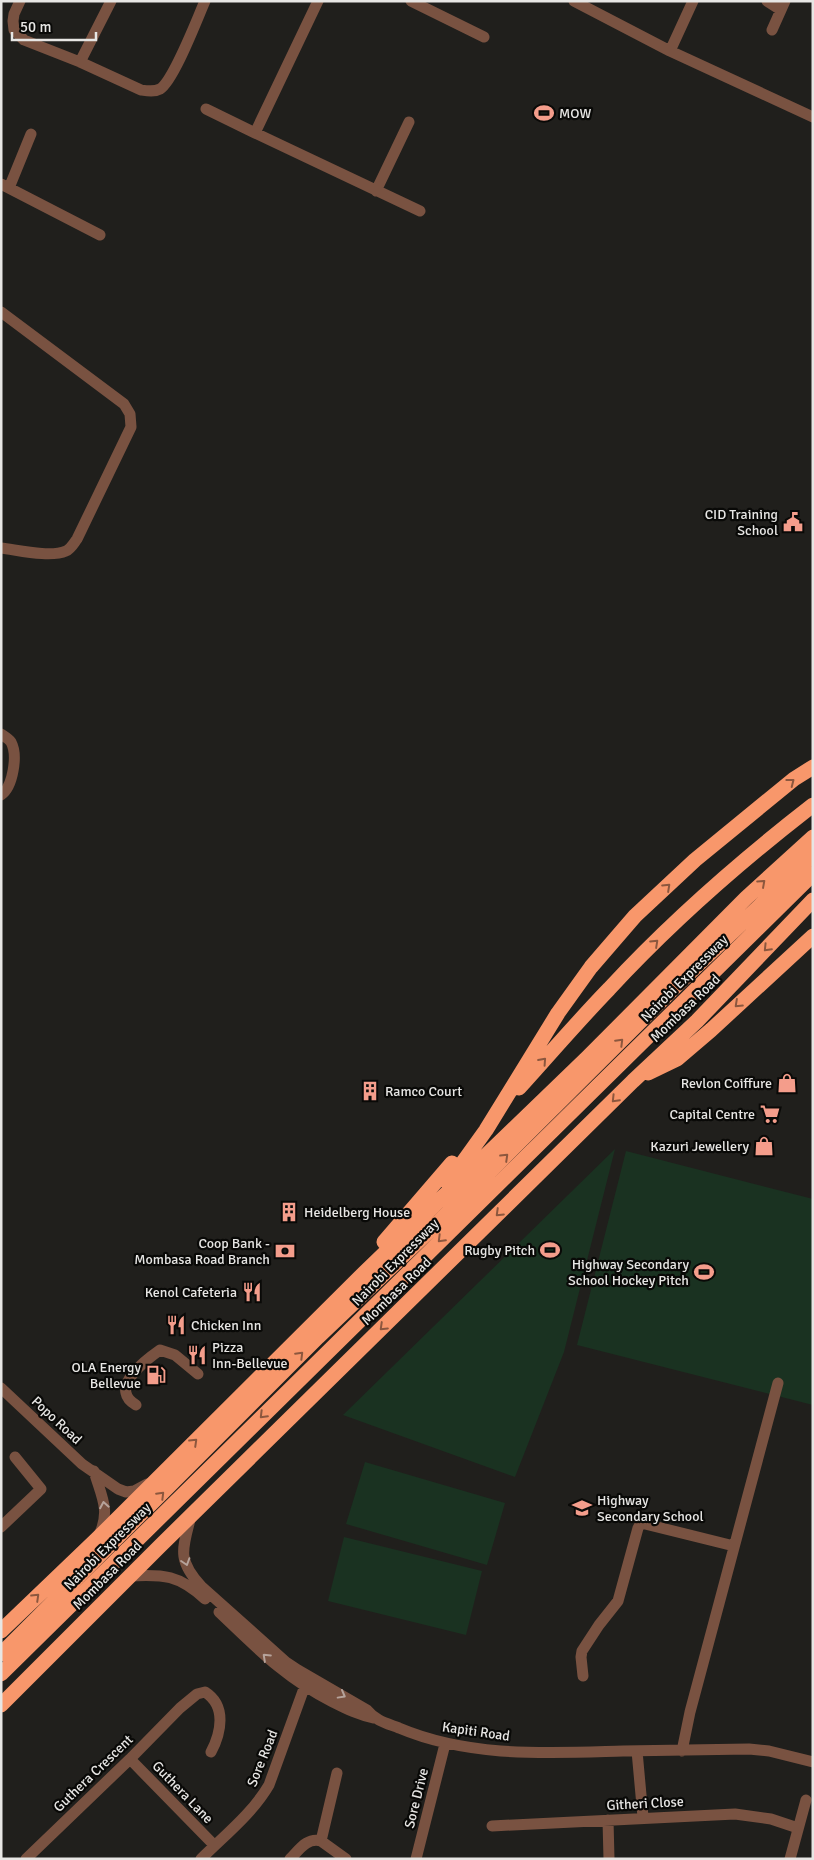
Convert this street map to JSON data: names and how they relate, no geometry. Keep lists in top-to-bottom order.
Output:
{
  "streets": {
    "highway": ["Nairobi Expressway", "Mombasa Road"],
    "street": [
      "Popo Road",
      "Kapiti Road",
      "Sore Road",
      "Guthera Crescent",
      "Guthera Lane",
      "Sore Drive",
      "Githeri Close"
    ]
  },
  "crossings": [
    ["Mombasa Road", "Kapiti Road"],
    ["Kapiti Road", "Sore Road"],
    ["Kapiti Road", "Sore Drive"],
    ["Sore Road", "Guthera Lane"],
    ["Guthera Crescent", "Guthera Lane"]
  ],
  "places": {
    "sports": ["MOW", "Rugby Pitch", "Highway Secondary School Hockey Pitch"],
    "public building": ["CID Training School"],
    "shop": ["Revlon Coiffure", "Kazuri Jewellery"],
    "building": ["Ramco Court", "Heidelberg House"],
    "supermarket": ["Capital Centre"],
    "bank": ["Coop Bank - Mombasa Road Branch"],
    "restaurant": ["Kenol Cafeteria", "Chicken Inn", "Pizza Inn-Bellevue"],
    "fuel station": ["OLA Energy Bellevue"],
    "school or university": ["Highway Secondary School"]
  },
  "scale_bar": "50 m"
}
